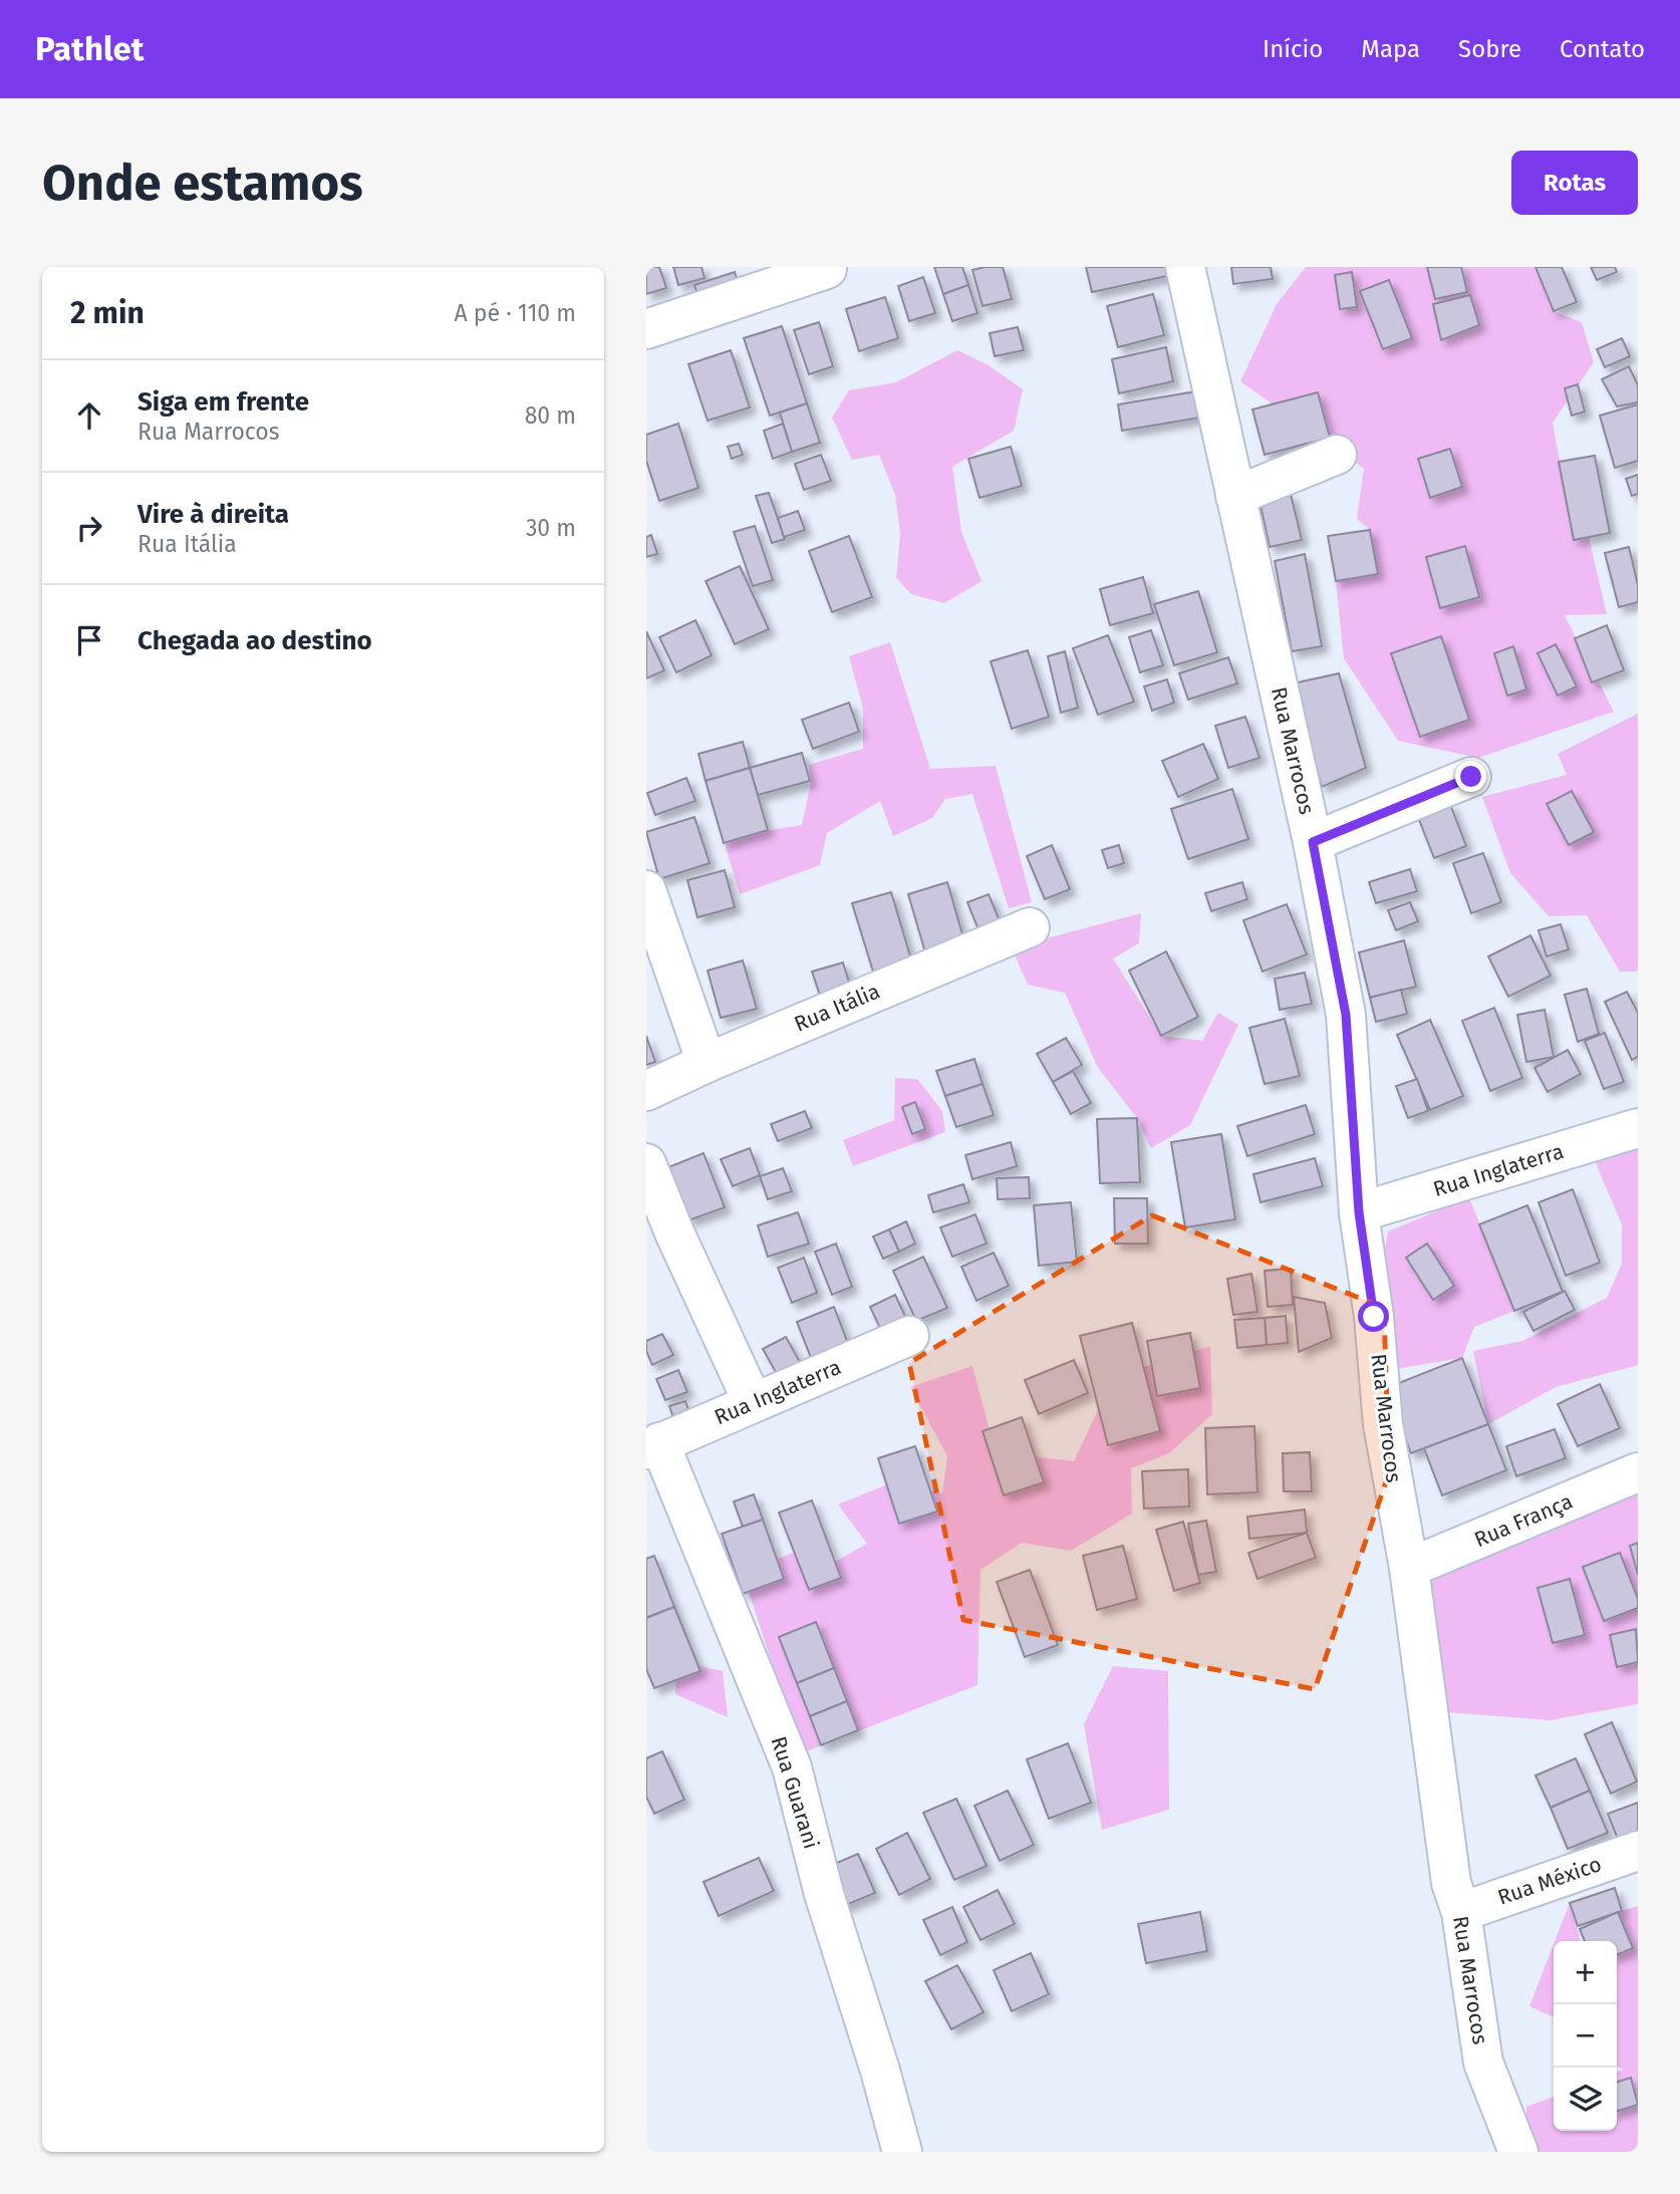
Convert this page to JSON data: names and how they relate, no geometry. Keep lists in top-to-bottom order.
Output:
{
  "streets": {
    "street": [
      "Rua Marrocos",
      "Rua Itália",
      "Rua Inglaterra",
      "Rua França",
      "Rua Guarani",
      "Rua México"
    ]
  },
  "crossings": [
    ["Rua Marrocos", "Rua Inglaterra"],
    ["Rua Marrocos", "Rua França"],
    ["Rua Marrocos", "Rua México"],
    ["Rua Inglaterra", "Rua Guarani"]
  ],
  "page": {
    "header": "Pathlet",
    "nav": [
      "Início",
      "Mapa",
      "Sobre",
      "Contato"
    ],
    "buttons": "Rotas",
    "title": "Onde estamos",
    "heading": ["2 min", "A pé · 110 m"],
    "list": [
      ["Siga em frente", "Rua Marrocos", "80 m"],
      ["Vire à direita", "Rua Itália", "30 m"],
      "Chegada ao destino"
    ],
    "map_buttons": ["+", "−"]
  }
}
